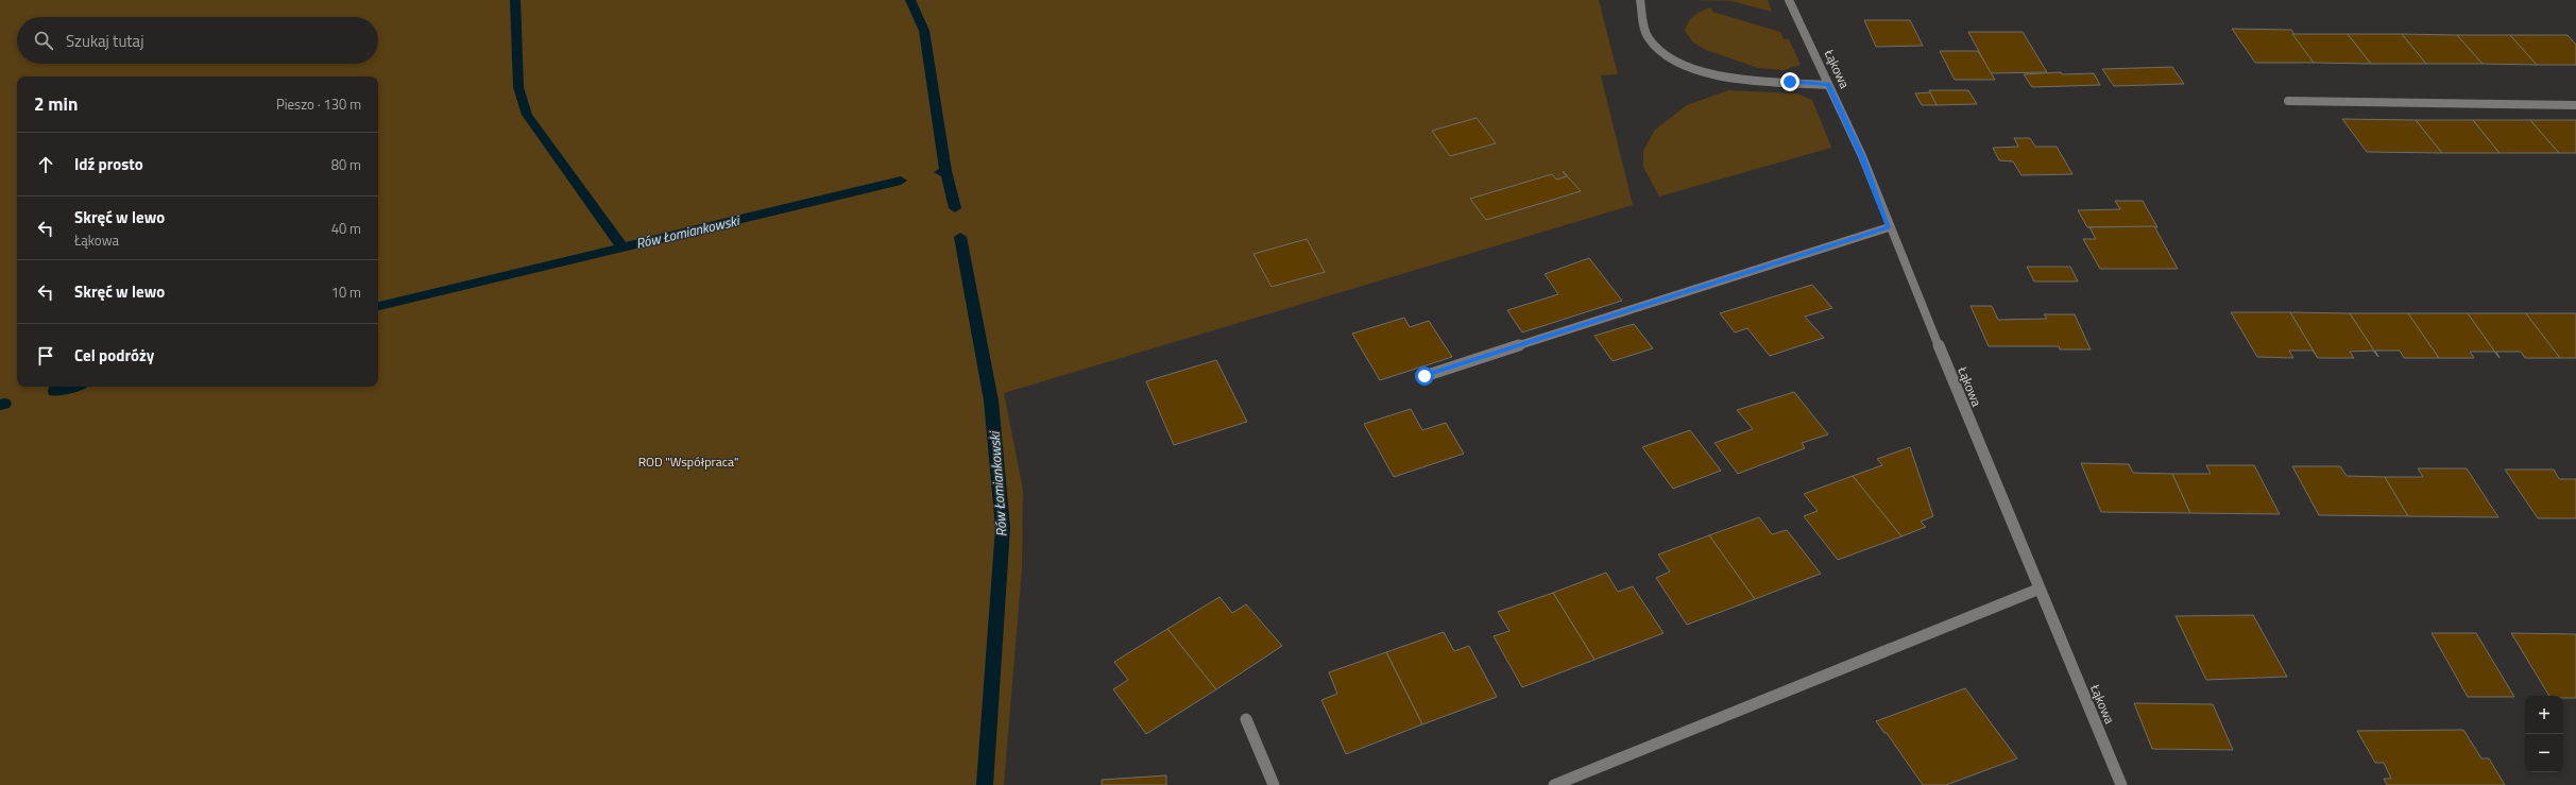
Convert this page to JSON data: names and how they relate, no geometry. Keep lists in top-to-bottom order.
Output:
{
  "streets": {
    "street": ["Łąkowa"]
  },
  "water": ["Rów Łomiankowski"],
  "parks": ["ROD \"Współpraca\""],
  "page": {
    "search": "Szukaj tutaj",
    "heading": ["2 min", "Pieszo · 130 m"],
    "list": [
      ["Idź prosto", "80 m"],
      ["Skręć w lewo", "Łąkowa", "40 m"],
      ["Skręć w lewo", "10 m"],
      "Cel podróży"
    ],
    "map_buttons": ["+", "−"]
  }
}
